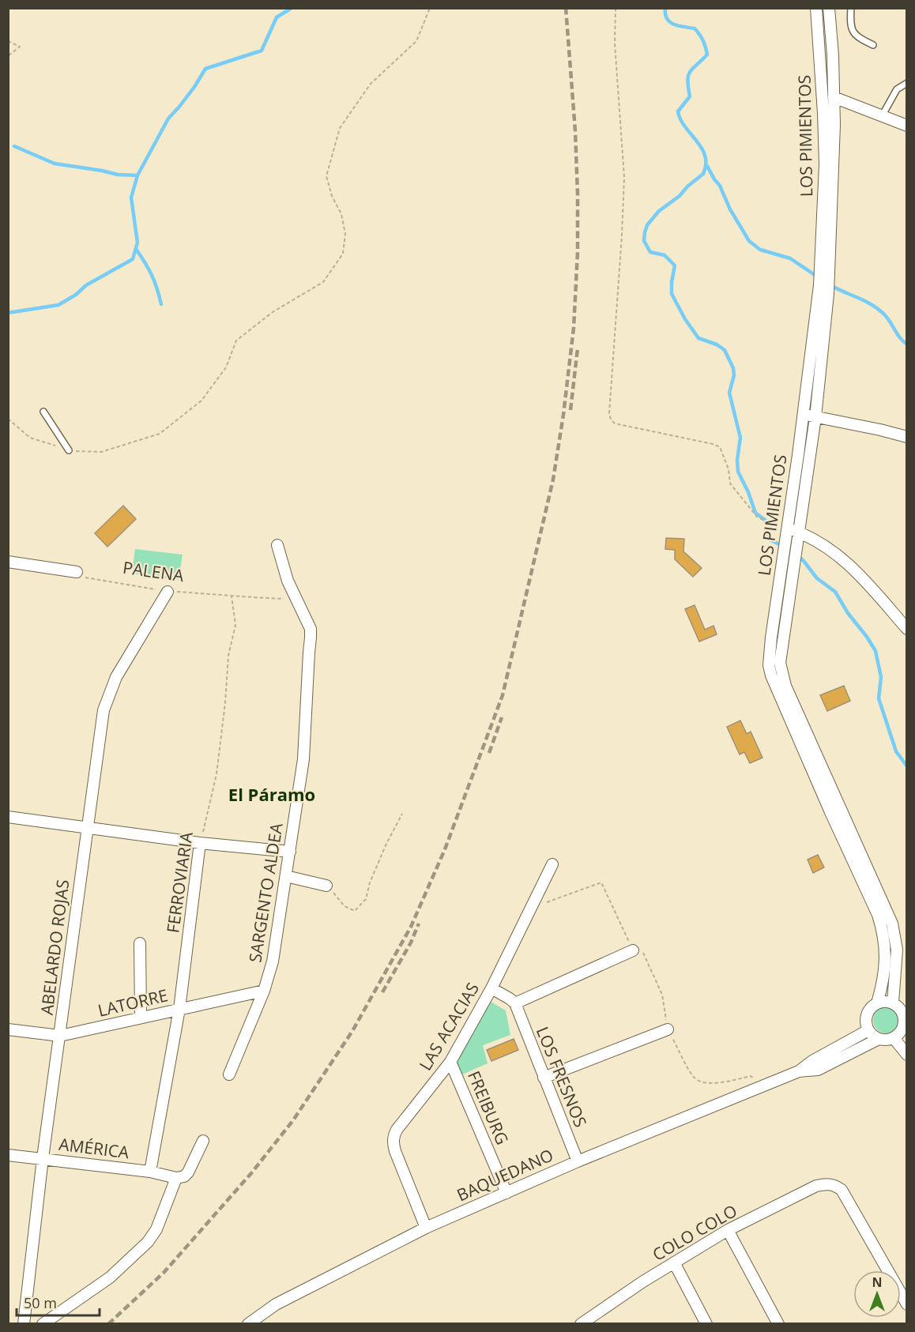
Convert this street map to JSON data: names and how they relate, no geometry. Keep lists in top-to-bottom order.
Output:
{
  "streets": {
    "street": [
      "LOS PIMIENTOS",
      "FERROVIARIA",
      "SARGENTO ALDEA",
      "ABELARDO ROJAS",
      "LATORRE",
      "LAS ACACIAS",
      "LOS FRESNOS",
      "FREIBURG",
      "AMÉRICA",
      "BAQUEDANO",
      "COLO COLO"
    ],
    "path": ["PALENA"]
  },
  "crossings": [
    ["PALENA", "FERROVIARIA"],
    ["PALENA", "SARGENTO ALDEA"],
    ["PALENA", "ABELARDO ROJAS"],
    ["FERROVIARIA", "LATORRE"],
    ["FERROVIARIA", "AMÉRICA"],
    ["SARGENTO ALDEA", "LATORRE"],
    ["ABELARDO ROJAS", "LATORRE"],
    ["ABELARDO ROJAS", "AMÉRICA"],
    ["LAS ACACIAS", "FREIBURG"],
    ["LAS ACACIAS", "BAQUEDANO"],
    ["LOS FRESNOS", "BAQUEDANO"],
    ["FREIBURG", "BAQUEDANO"]
  ],
  "districts": ["El Páramo"],
  "scale_bar": "50 m",
  "north": "top"
}
